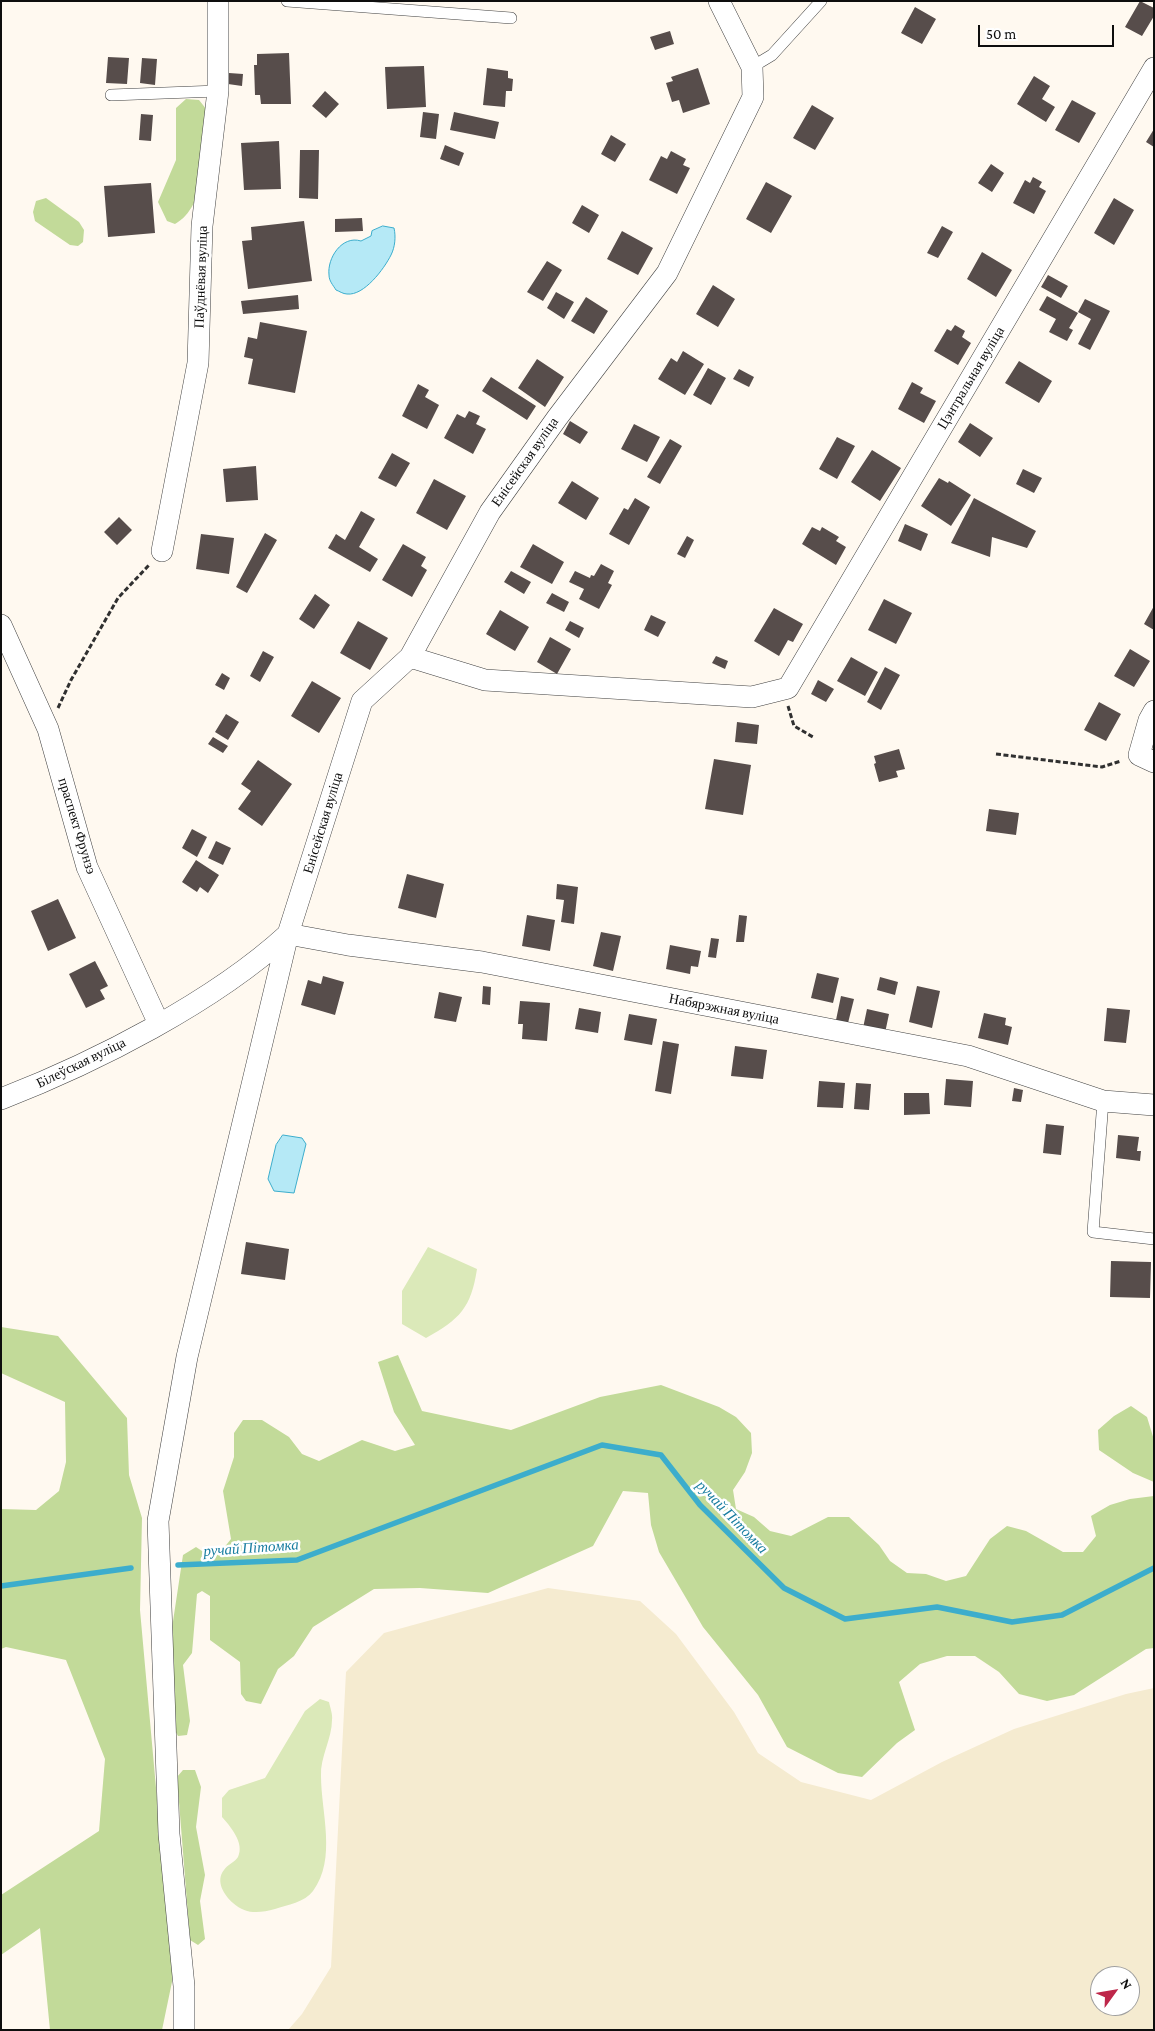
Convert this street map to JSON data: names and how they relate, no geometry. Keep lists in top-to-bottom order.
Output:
{
  "streets": {
    "street": [
      "Паўднёвая вуліца",
      "Цэнтральная вуліца",
      "Енісейская вуліца",
      "праспект Фрунзэ",
      "Набярэжная вуліца",
      "Білеўская вуліца"
    ]
  },
  "crossings": [
    ["Енісейская вуліца", "Набярэжная вуліца"],
    ["Енісейская вуліца", "Білеўская вуліца"],
    ["праспект Фрунзэ", "Білеўская вуліца"],
    ["Набярэжная вуліца", "Білеўская вуліца"]
  ],
  "water": ["ручай Пітомка"],
  "scale_bar": "50 m",
  "north": "top right"
}
